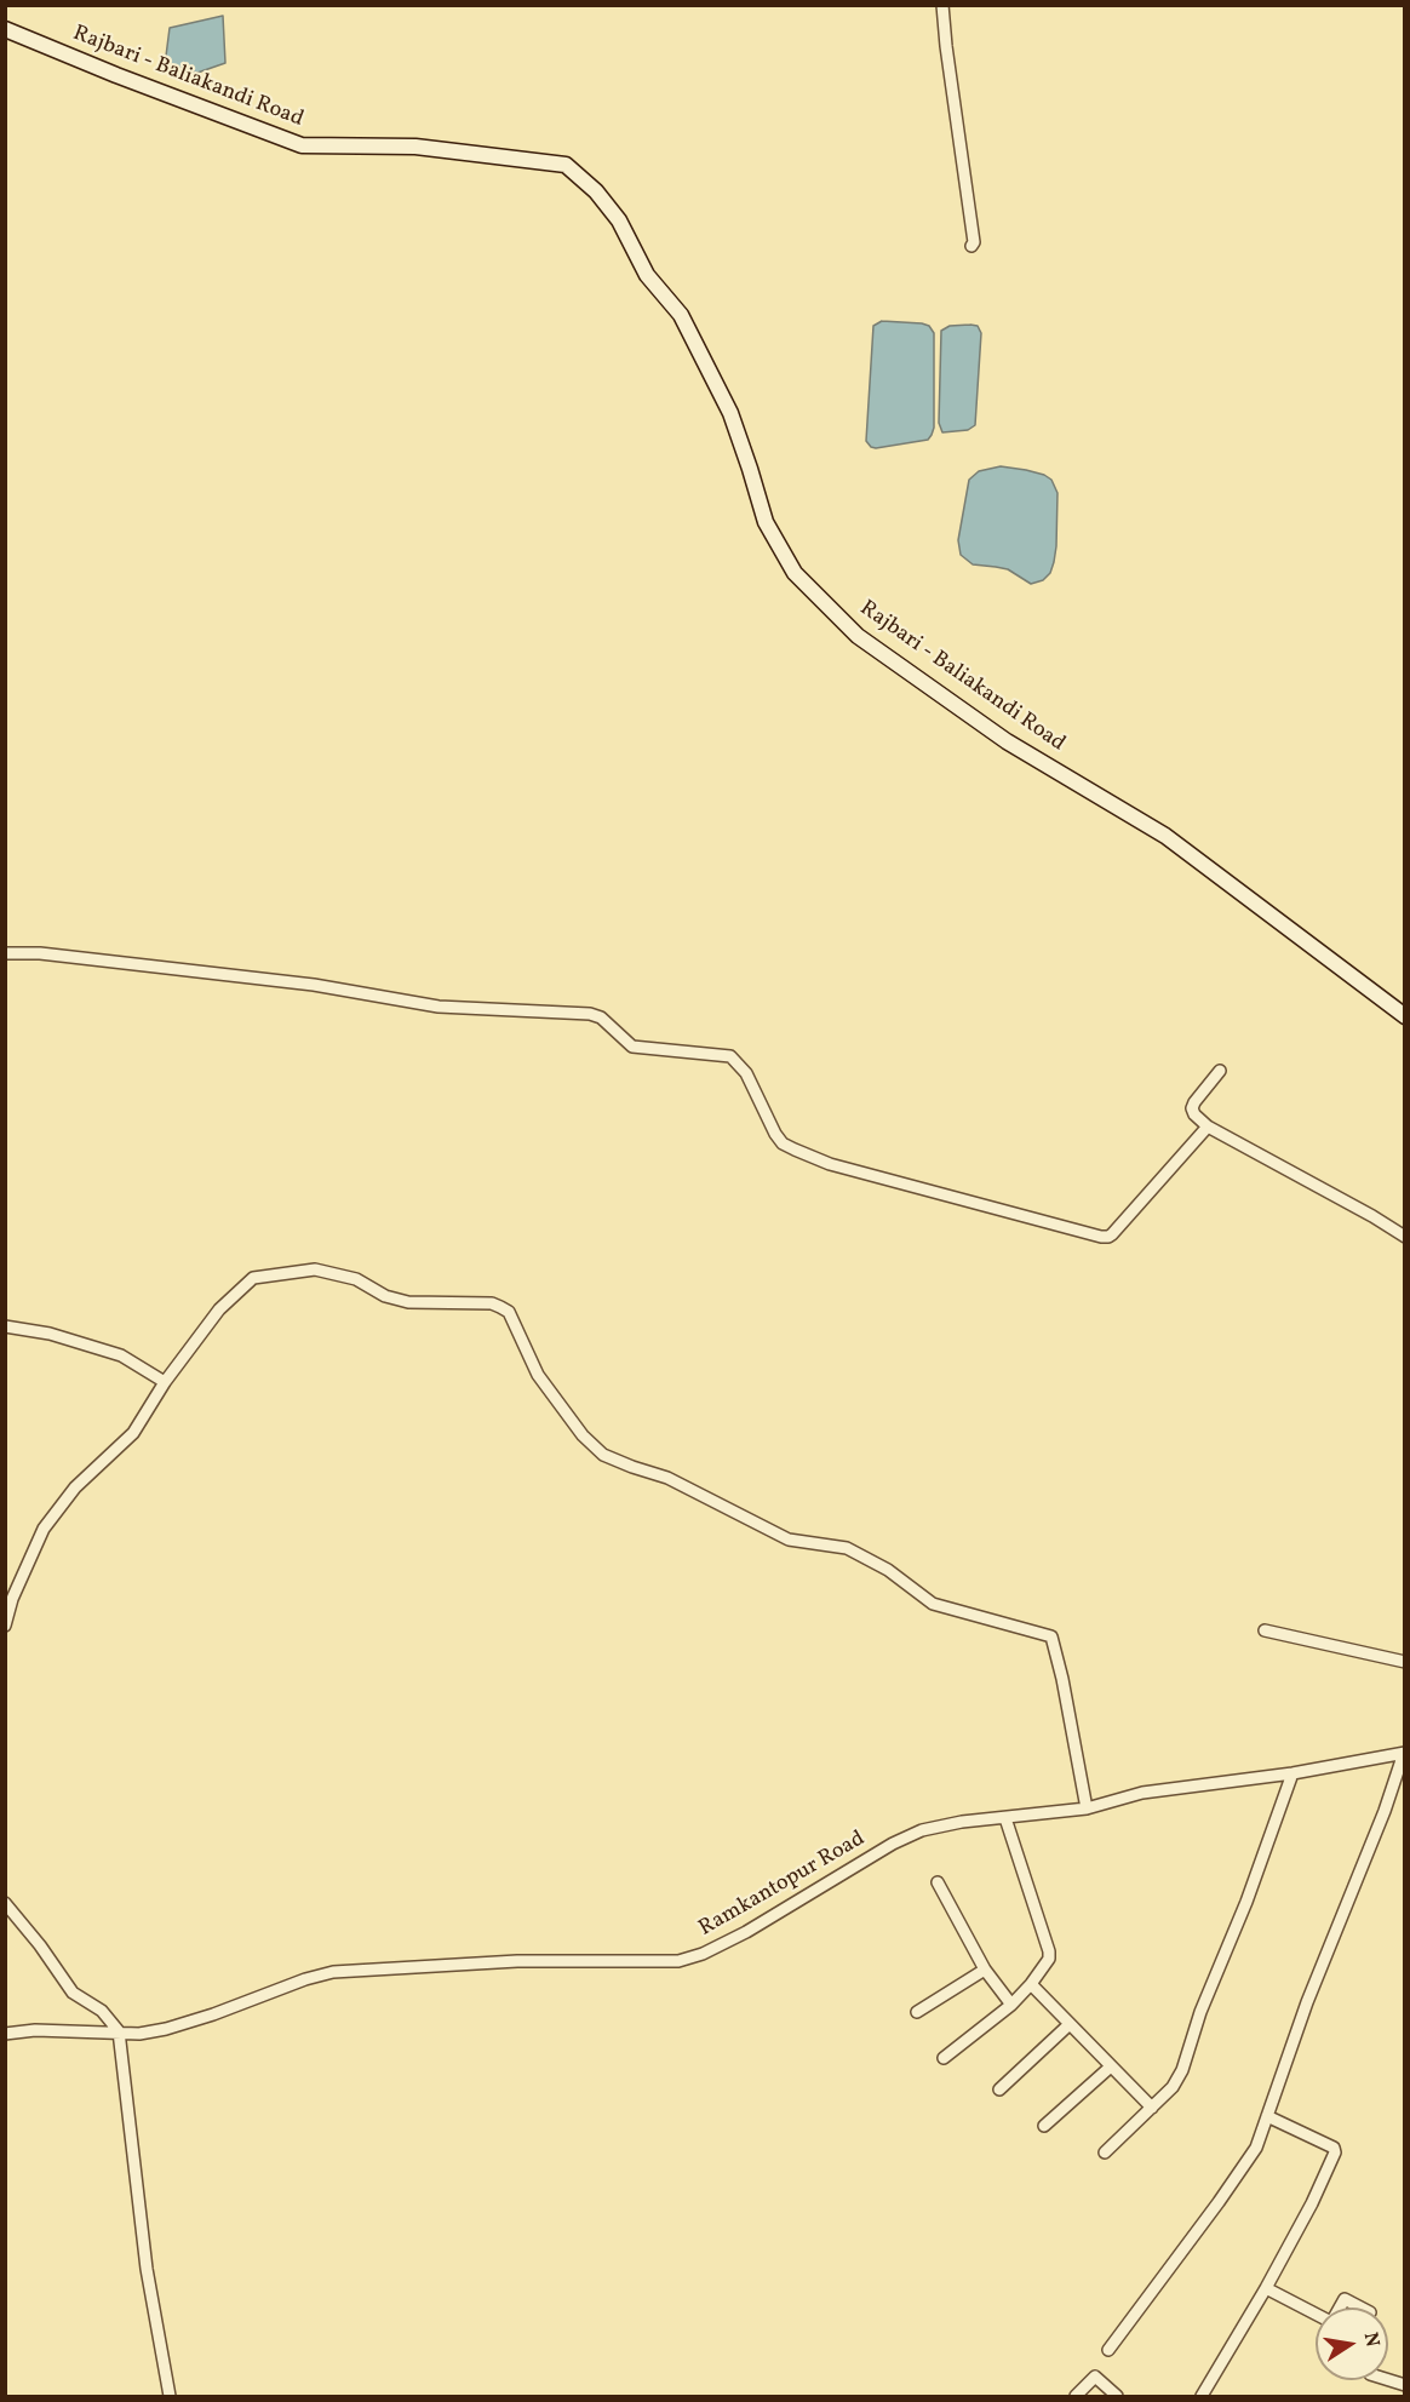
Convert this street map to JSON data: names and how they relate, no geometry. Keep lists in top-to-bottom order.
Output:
{
  "streets": {
    "main road": ["Rajbari - Baliakandi Road"],
    "street": ["Ramkantopur Road"]
  },
  "north": "right"
}
